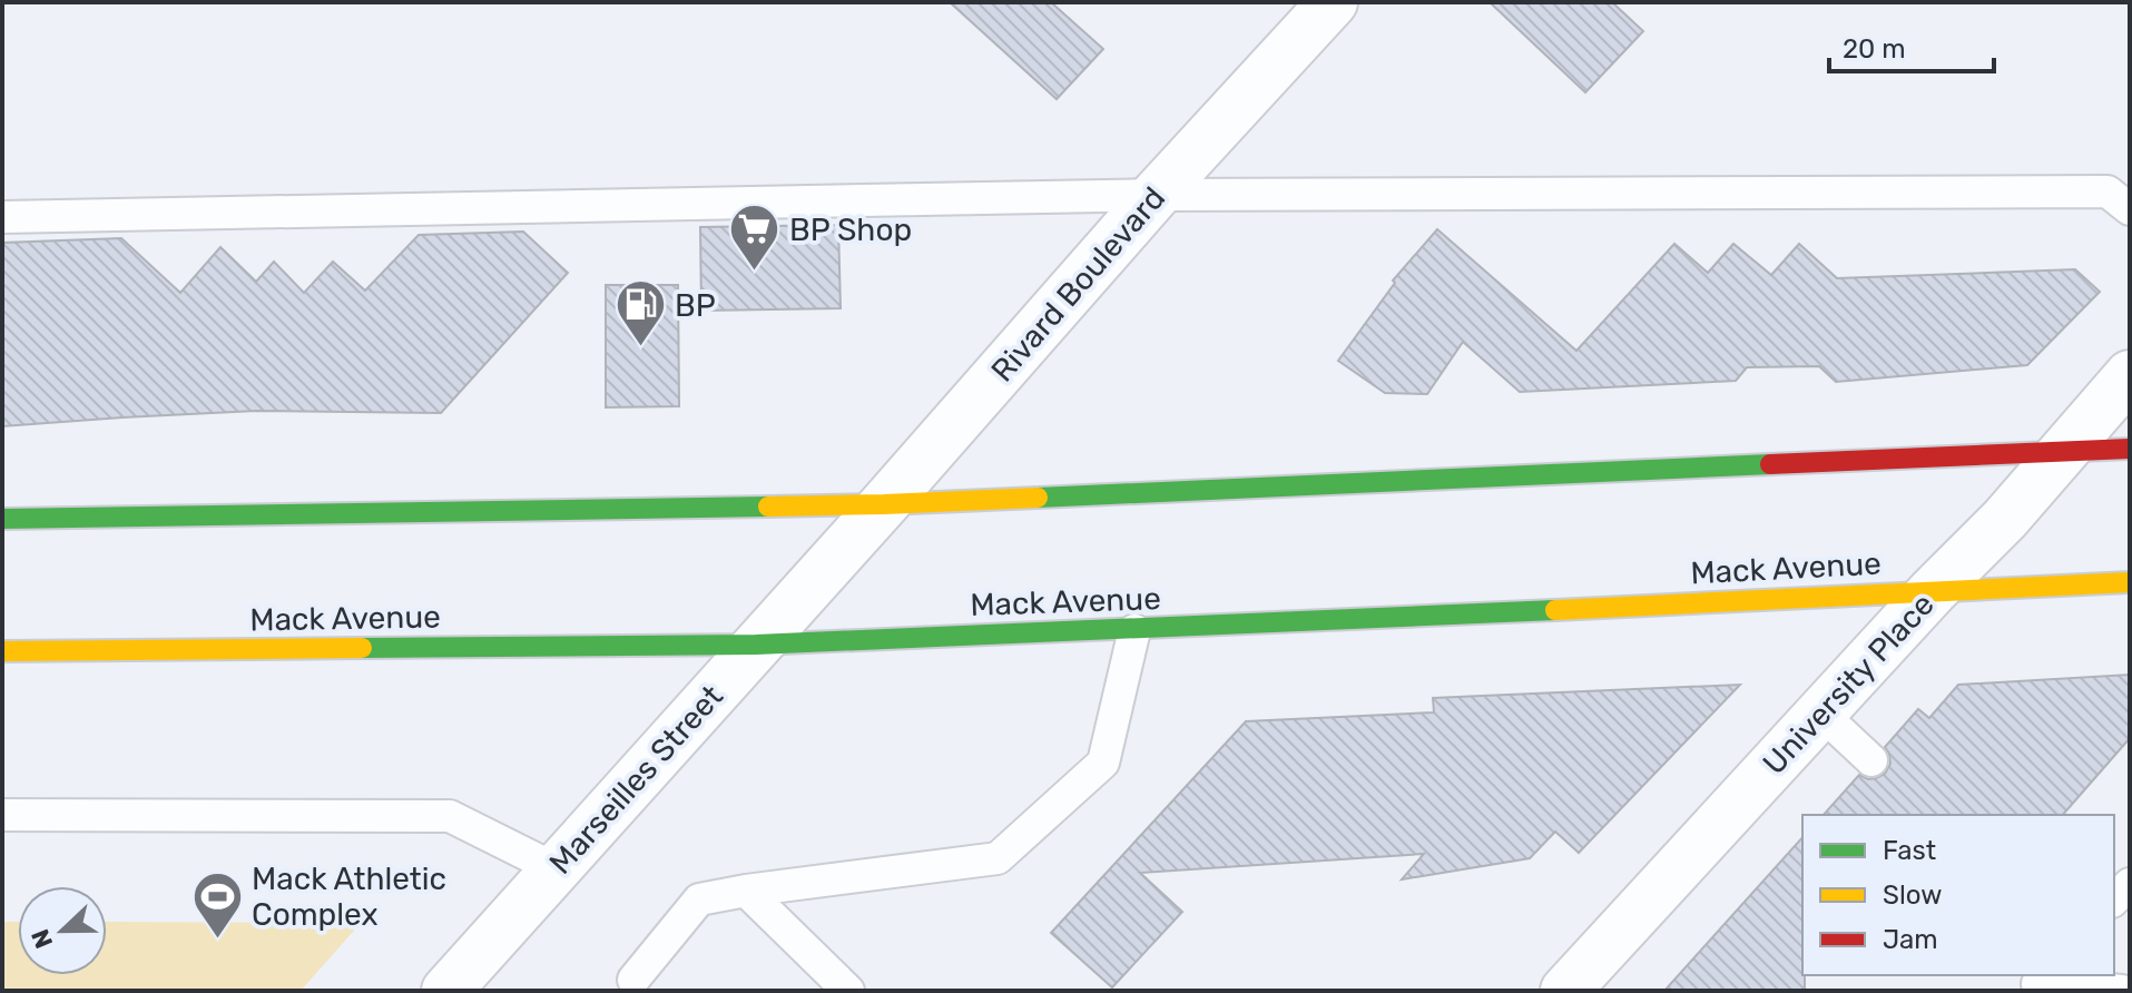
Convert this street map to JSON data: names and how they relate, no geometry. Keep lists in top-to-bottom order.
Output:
{
  "streets": {
    "main road": ["Mack Avenue"],
    "street": ["Rivard Boulevard", "University Place", "Marseilles Street"]
  },
  "crossings": [
    ["Rivard Boulevard", "Marseilles Street"],
    ["Mack Avenue", "University Place"],
    ["Mack Avenue", "Marseilles Street"]
  ],
  "places": {
    "supermarket": ["BP Shop"],
    "fuel station": ["BP"],
    "sports": ["Mack Athletic Complex"]
  },
  "legend": ["Fast", "Slow", "Jam"],
  "scale_bar": "20 m",
  "north": "left"
}
